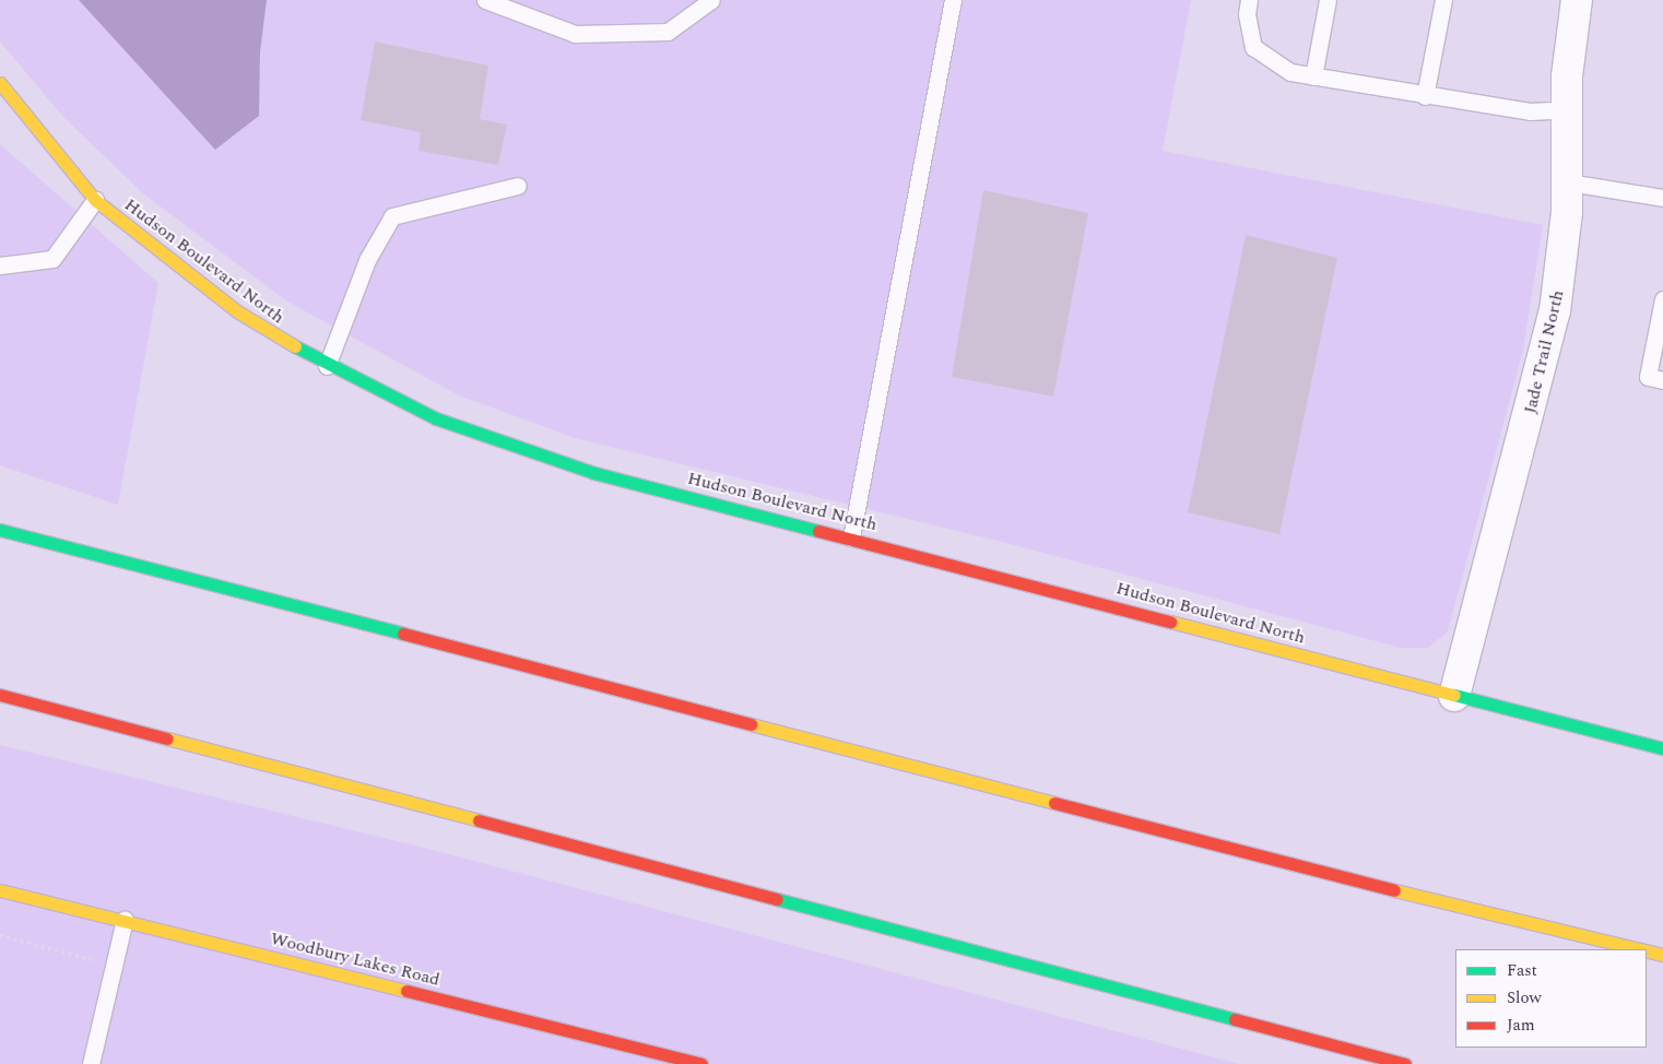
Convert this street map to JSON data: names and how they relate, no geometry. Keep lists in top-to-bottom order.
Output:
{
  "streets": {
    "main road": ["Hudson Boulevard North", "Woodbury Lakes Road"],
    "street": ["Jade Trail North"]
  },
  "crossings": [
    ["Hudson Boulevard North", "Jade Trail North"]
  ],
  "legend": ["Fast", "Slow", "Jam"]
}
